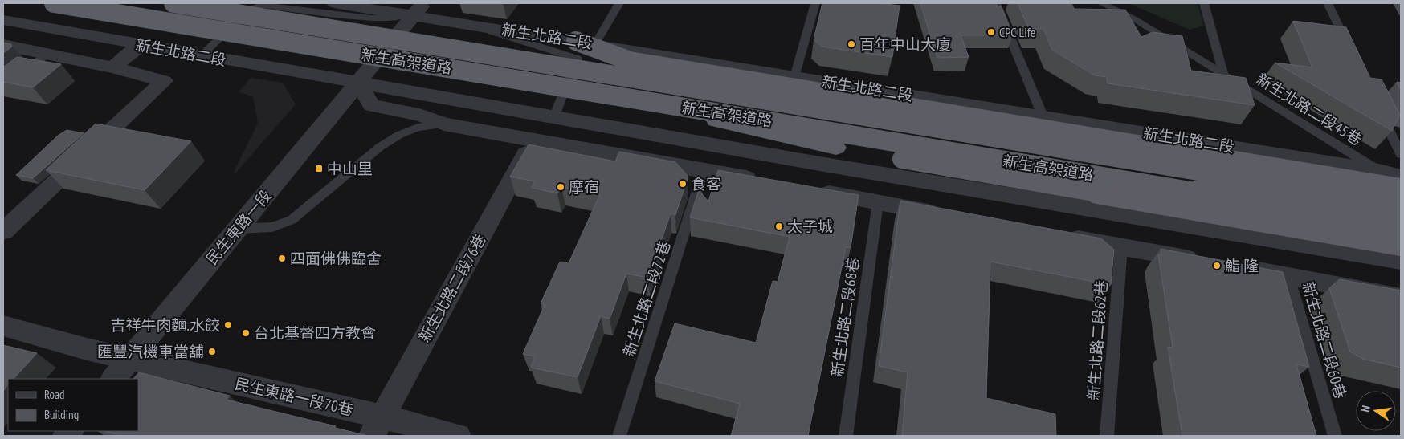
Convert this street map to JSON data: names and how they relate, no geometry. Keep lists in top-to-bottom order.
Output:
{
  "streets": {
    "highway": ["新生高架道路"],
    "street": [
      "新生北路二段",
      "民生東路一段",
      "新生北路二段76巷",
      "民生東路一段70巷"
    ],
    "lane": [
      "新生北路二段45巷",
      "新生北路二段72巷",
      "新生北路二段68巷",
      "新生北路二段62巷",
      "新生北路二段60巷"
    ]
  },
  "crossings": [
    ["新生北路二段", "新生北路二段45巷"],
    ["新生北路二段", "民生東路一段"],
    ["民生東路一段", "民生東路一段70巷"],
    ["新生北路二段76巷", "民生東路一段70巷"]
  ],
  "places": {
    "other": [
      "CPC Life",
      "百年中山大廈",
      "食客",
      "摩宿",
      "太子城",
      "四面佛佛臨舍",
      "鮨 隆",
      "吉祥牛肉麵.水餃",
      "台北基督四方教會",
      "匯豐汽機車當舖"
    ],
    "transit": ["中山里"]
  },
  "legend": ["Road", "Building"],
  "north": "left"
}
